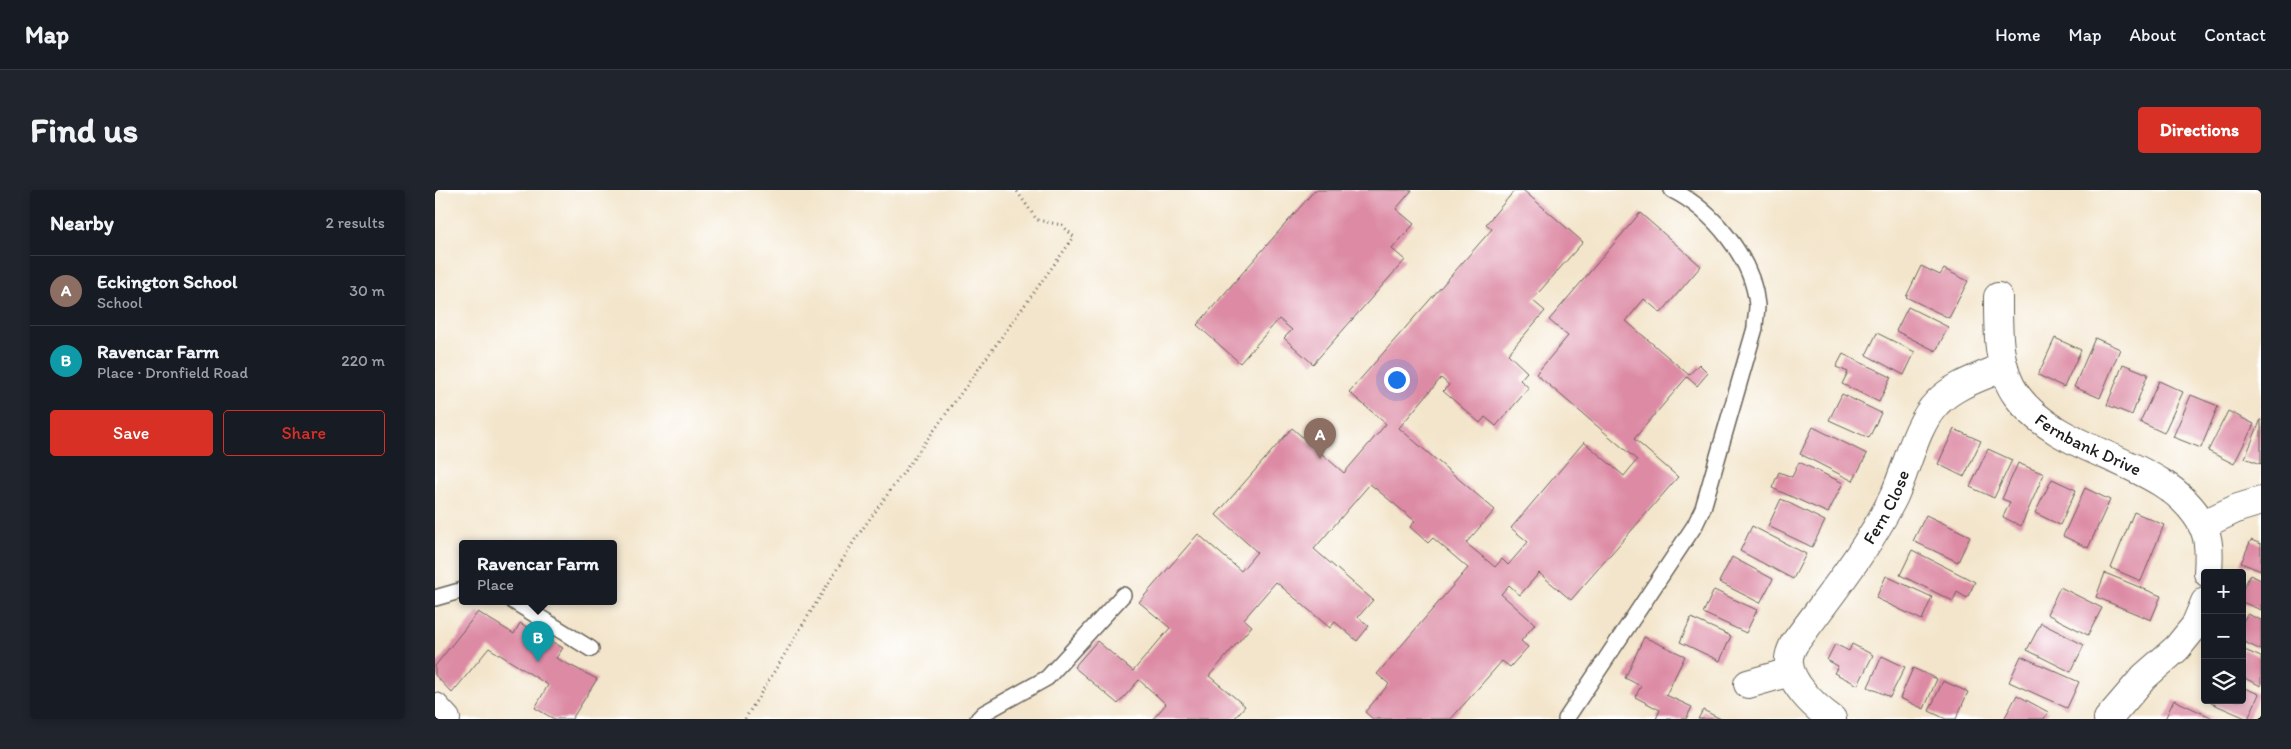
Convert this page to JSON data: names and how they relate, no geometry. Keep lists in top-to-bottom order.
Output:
{
  "streets": {
    "street": ["Fernbank Drive", "Fern Close"]
  },
  "crossings": [
    ["Fernbank Drive", "Fern Close"]
  ],
  "page": {
    "header": "Map",
    "nav": [
      "Home",
      "Map",
      "About",
      "Contact"
    ],
    "buttons": [
      "Directions",
      ["Save", "Share"]
    ],
    "title": "Find us",
    "heading": ["Nearby", "2 results"],
    "list": [
      {
        "mark": "A",
        "name": "Eckington School",
        "note": "School",
        "value": "30 m"
      },
      {
        "mark": "B",
        "name": "Ravencar Farm",
        "note": "Place · Dronfield Road",
        "value": "220 m"
      }
    ],
    "pins": ["A", "B"],
    "popup": ["Ravencar Farm", "Place"],
    "map_buttons": ["+", "−"]
  }
}
